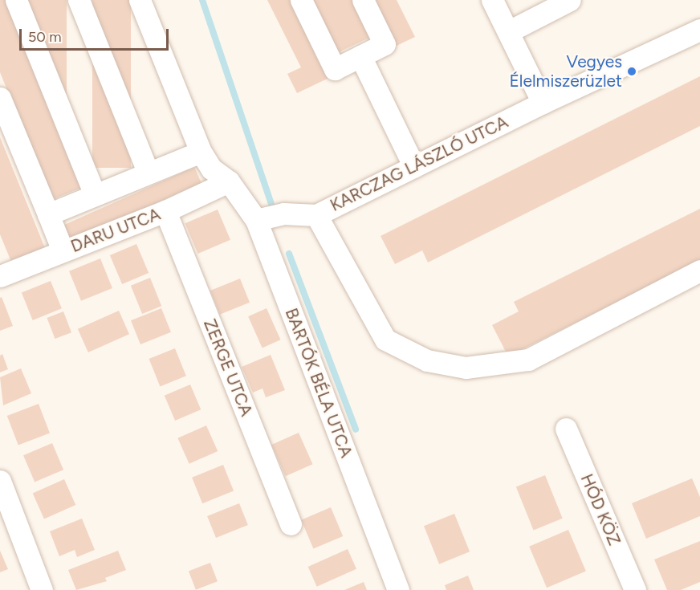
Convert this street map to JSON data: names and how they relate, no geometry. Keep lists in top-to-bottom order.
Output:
{
  "streets": {
    "street": [
      "KARCZAG LÁSZLÓ UTCA",
      "DARU UTCA",
      "ZERGE UTCA",
      "BARTÓK BÉLA UTCA",
      "HÓD KÖZ"
    ]
  },
  "crossings": [
    ["DARU UTCA", "ZERGE UTCA"],
    ["DARU UTCA", "BARTÓK BÉLA UTCA"]
  ],
  "places": ["Vegyes Élelmiszerüzlet"],
  "scale_bar": "50 m"
}
